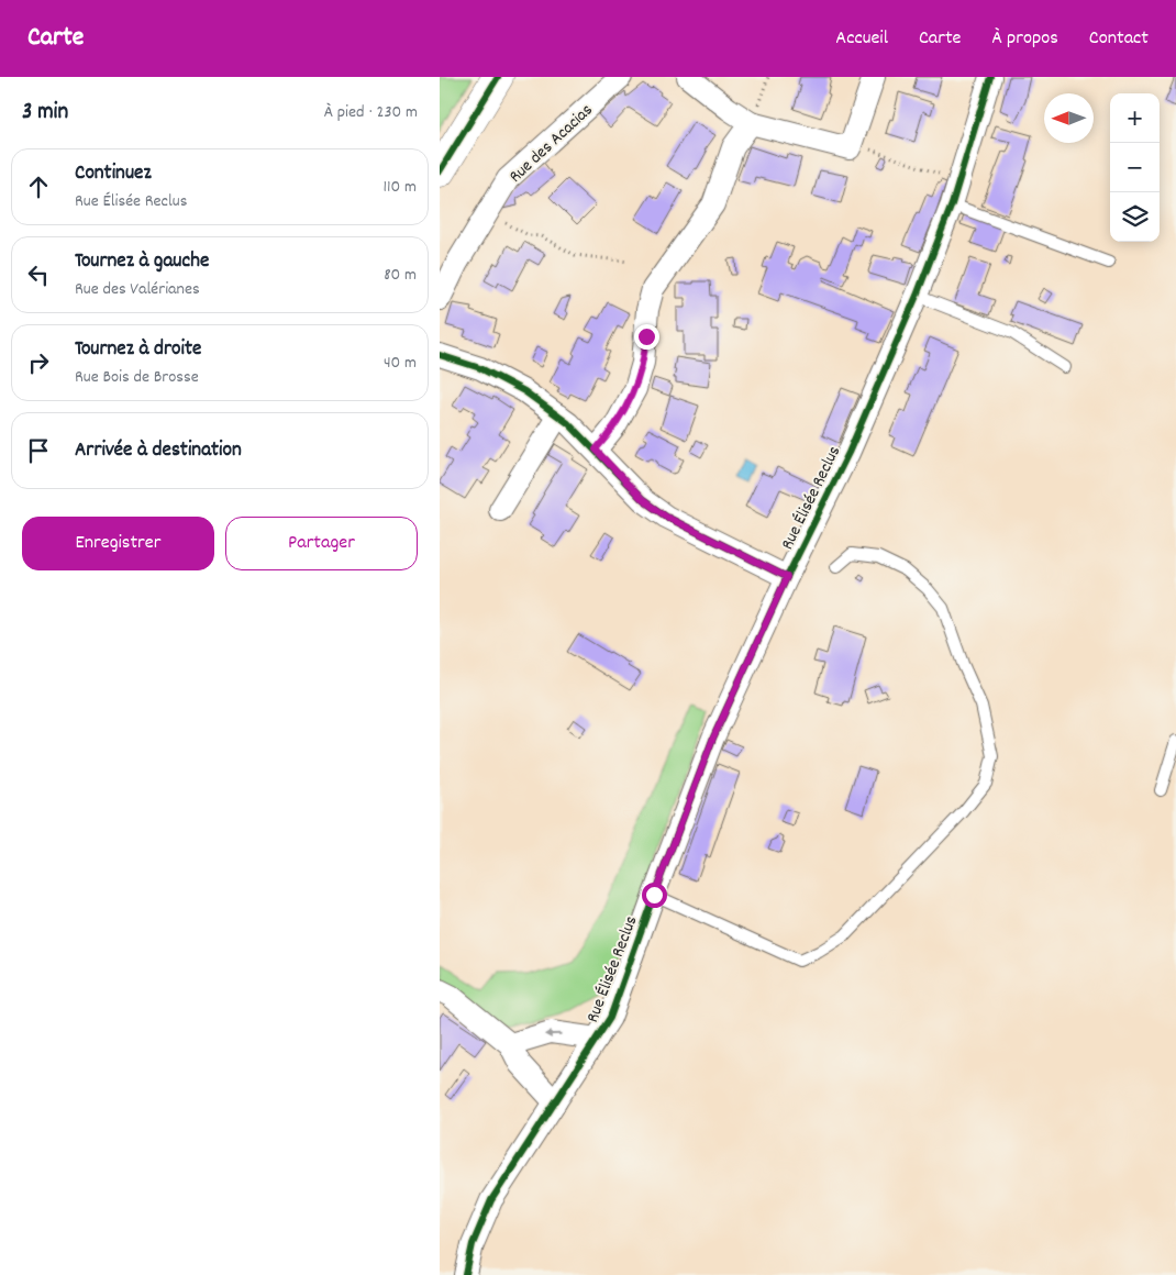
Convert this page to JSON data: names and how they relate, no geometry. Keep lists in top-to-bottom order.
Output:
{
  "streets": {
    "street": ["Rue des Acacias", "Rue Élisée Reclus"]
  },
  "north": "left",
  "page": {
    "header": "Carte",
    "nav": [
      "Accueil",
      "Carte",
      "À propos",
      "Contact"
    ],
    "heading": ["3 min", "À pied · 230 m"],
    "map_buttons": ["+", "−"],
    "list": [
      ["Continuez", "Rue Élisée Reclus", "110 m"],
      ["Tournez à gauche", "Rue des Valérianes", "80 m"],
      ["Tournez à droite", "Rue Bois de Brosse", "40 m"],
      "Arrivée à destination"
    ],
    "buttons": ["Enregistrer", "Partager"]
  }
}
